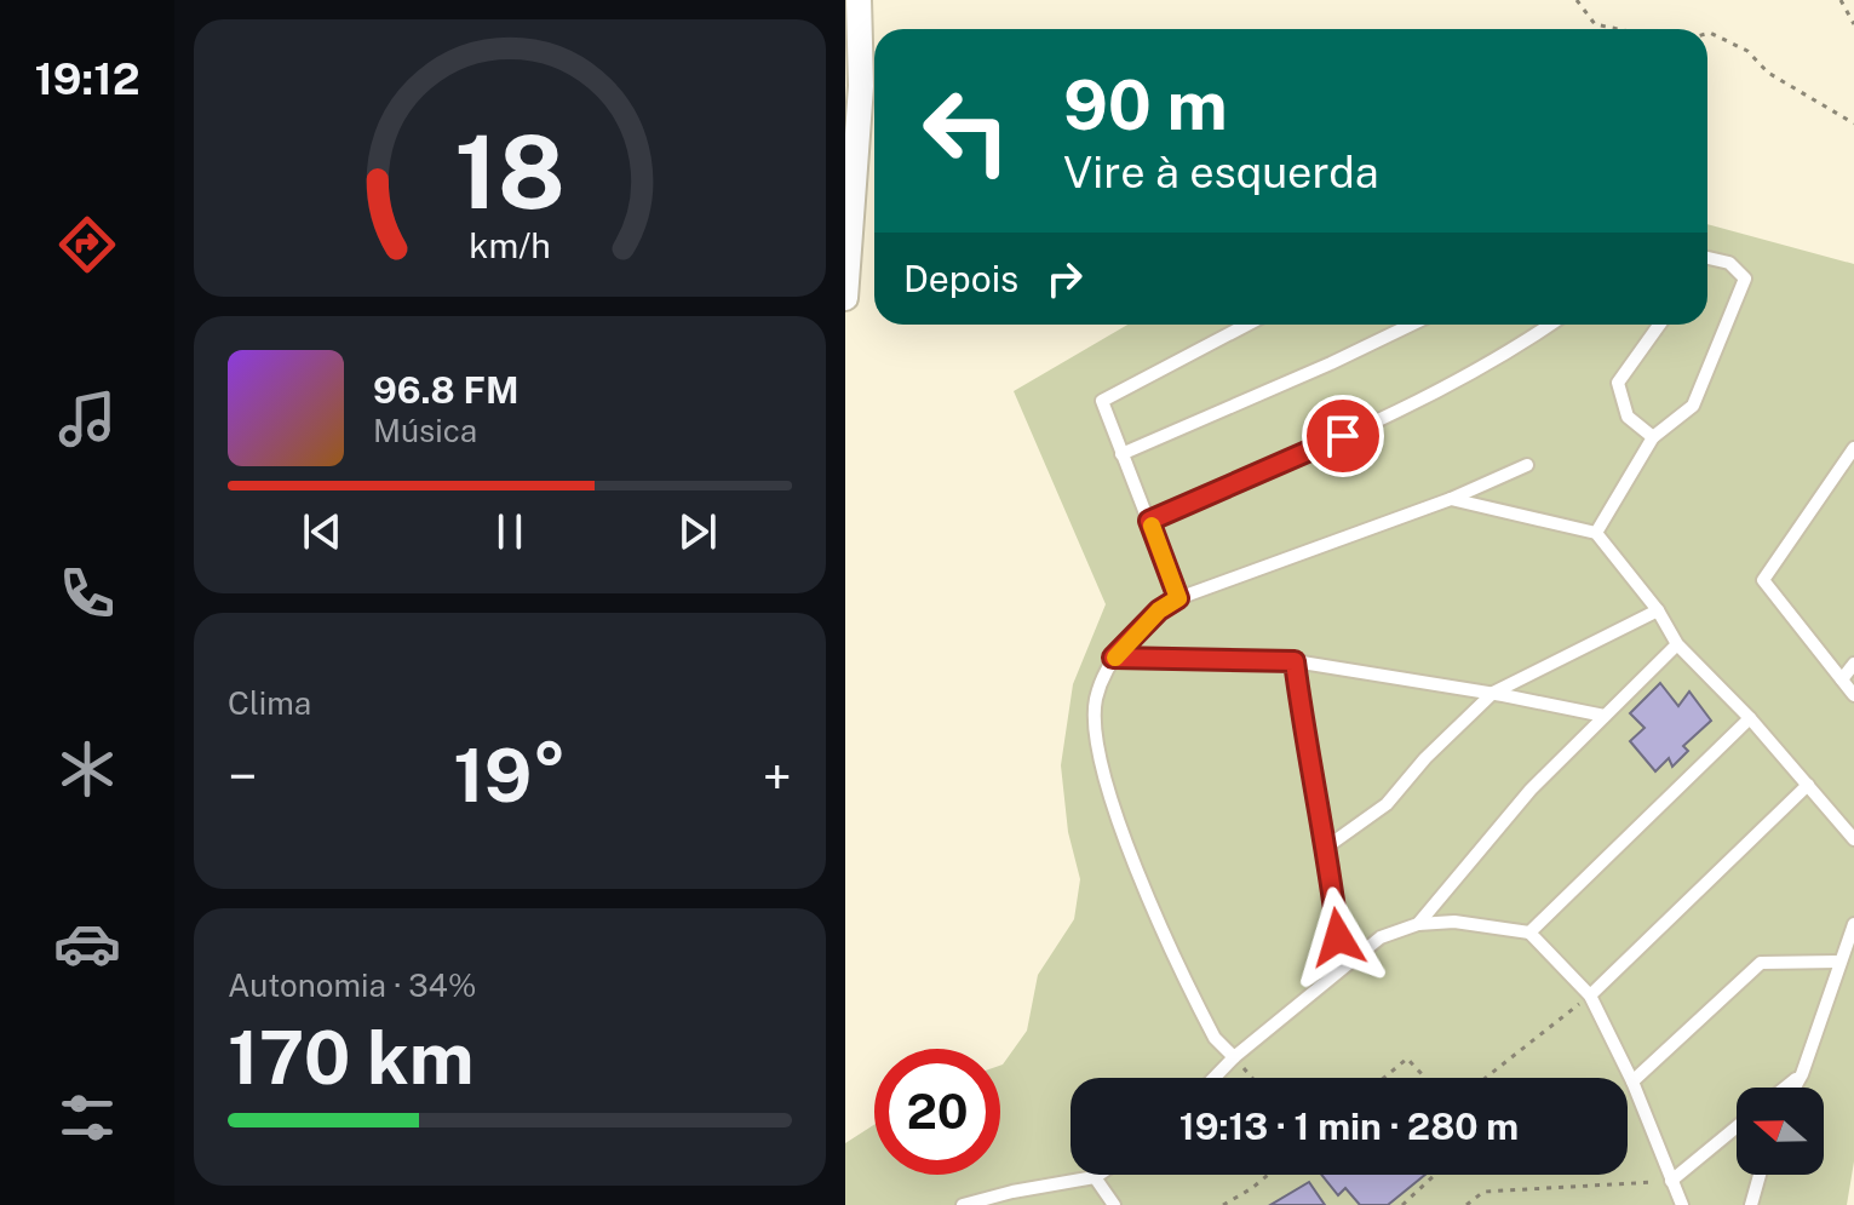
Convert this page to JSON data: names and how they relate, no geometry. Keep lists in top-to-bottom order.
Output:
{
  "north": "left",
  "page": {
    "tabs": "19:12",
    "turn": ["90 m", "Vire à esquerda"],
    "then": "Depois",
    "song": ["96.8 FM", "Música"],
    "tile": [
      "Clima",
      ["Autonomia · 34%", "170 km"]
    ],
    "heat": ["−", "19°", "+"],
    "limit": "20",
    "trip": "19:13 · 1 min · 280 m",
    "gauge": ["18", "km/h"]
  }
}
